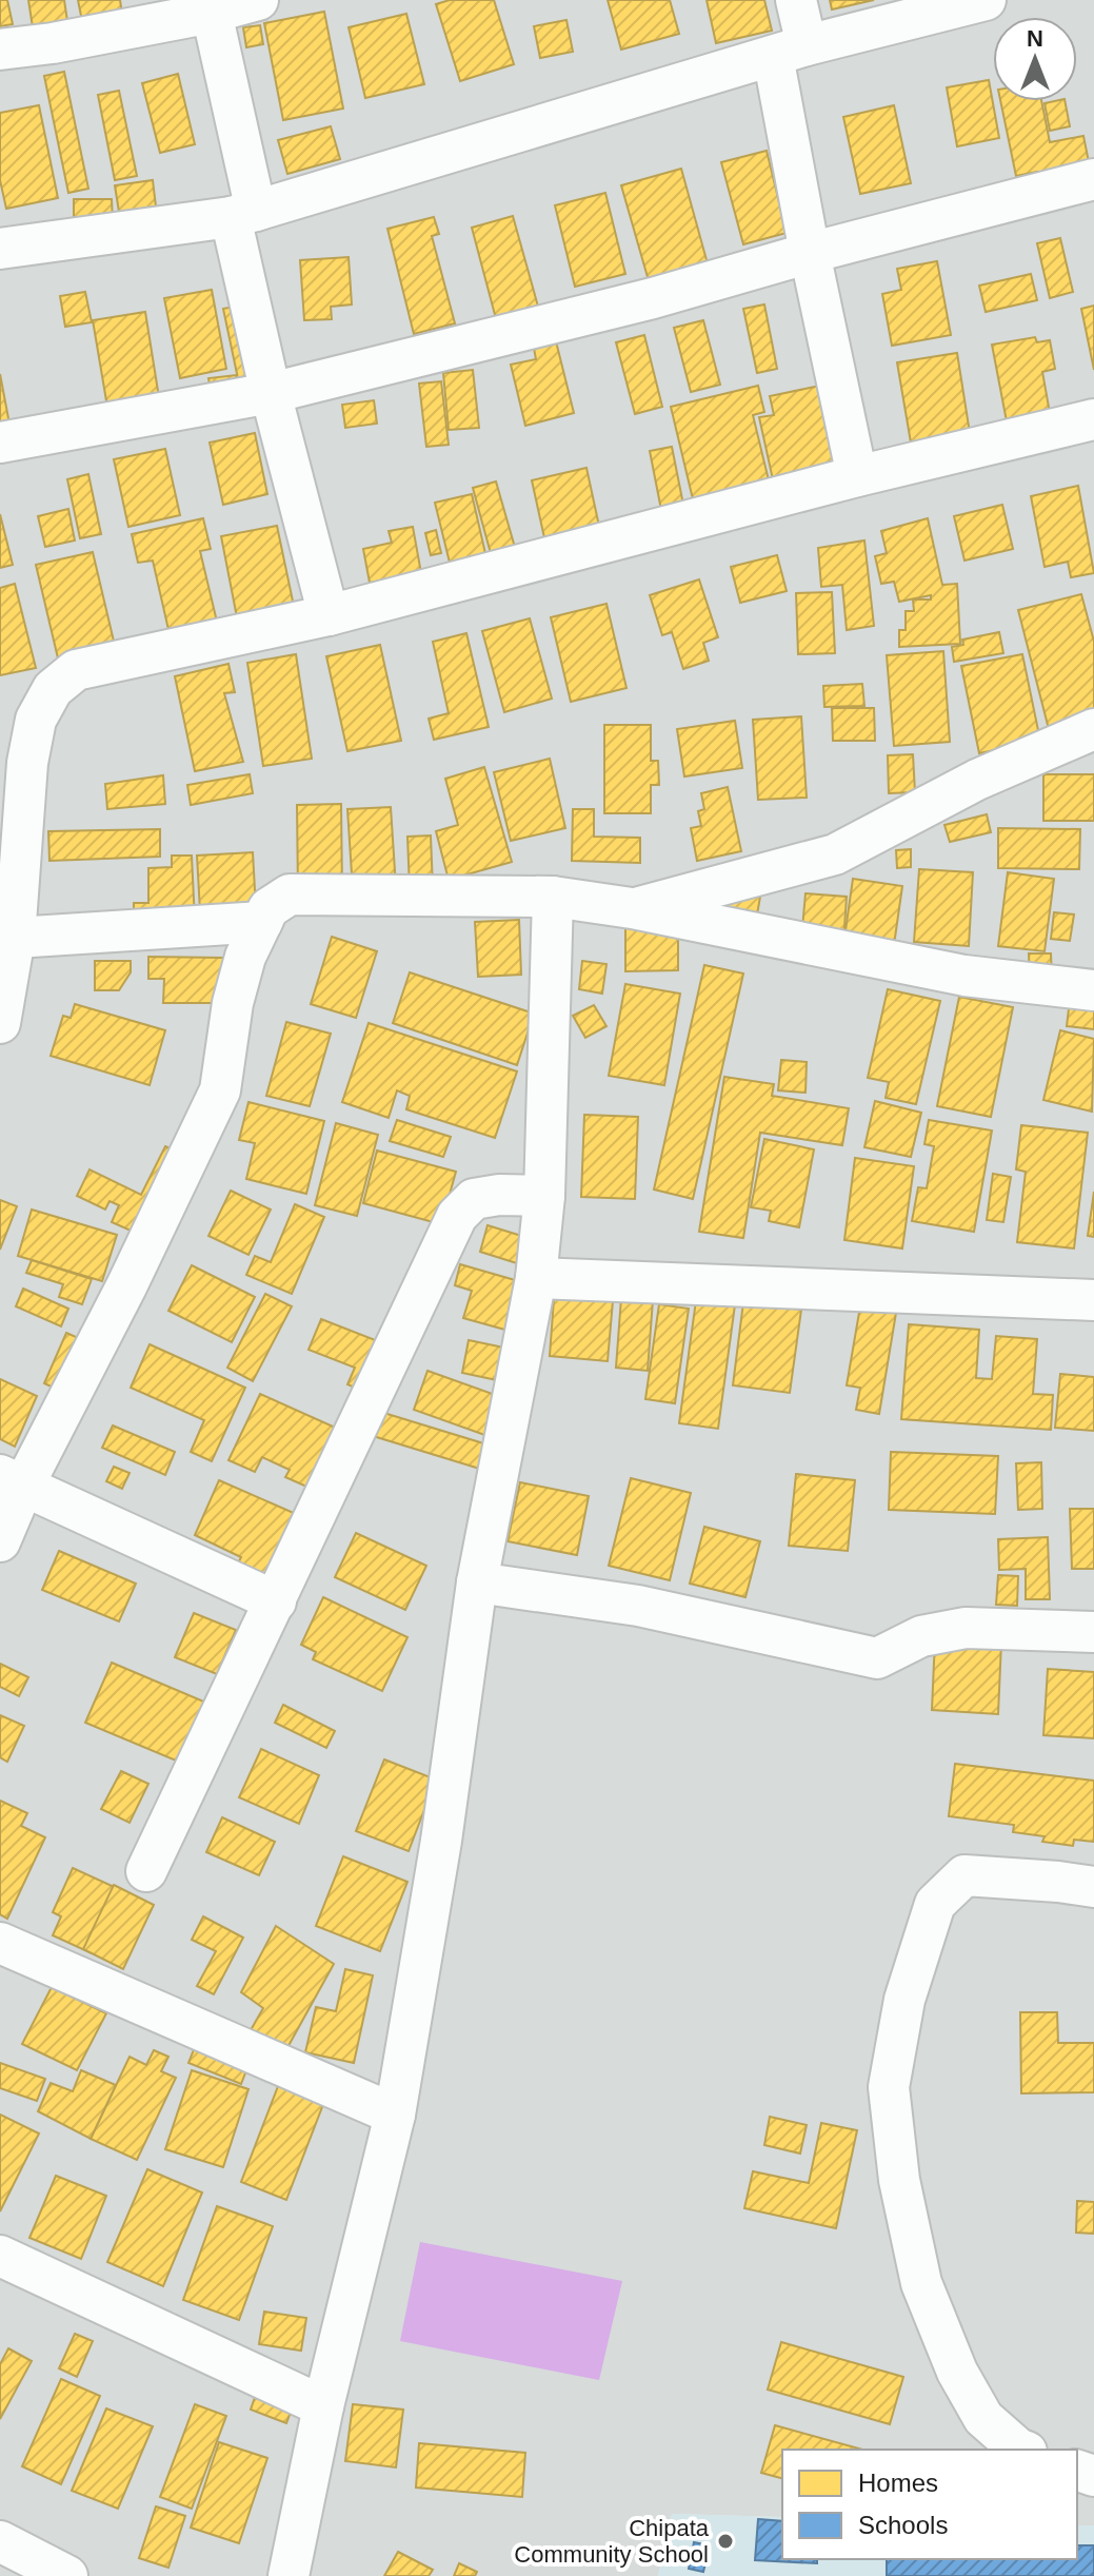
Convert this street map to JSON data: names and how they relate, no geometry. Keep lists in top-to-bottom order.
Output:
{
  "places": ["Chipata Community School"],
  "legend": ["Homes", "Schools"],
  "north": "top"
}
